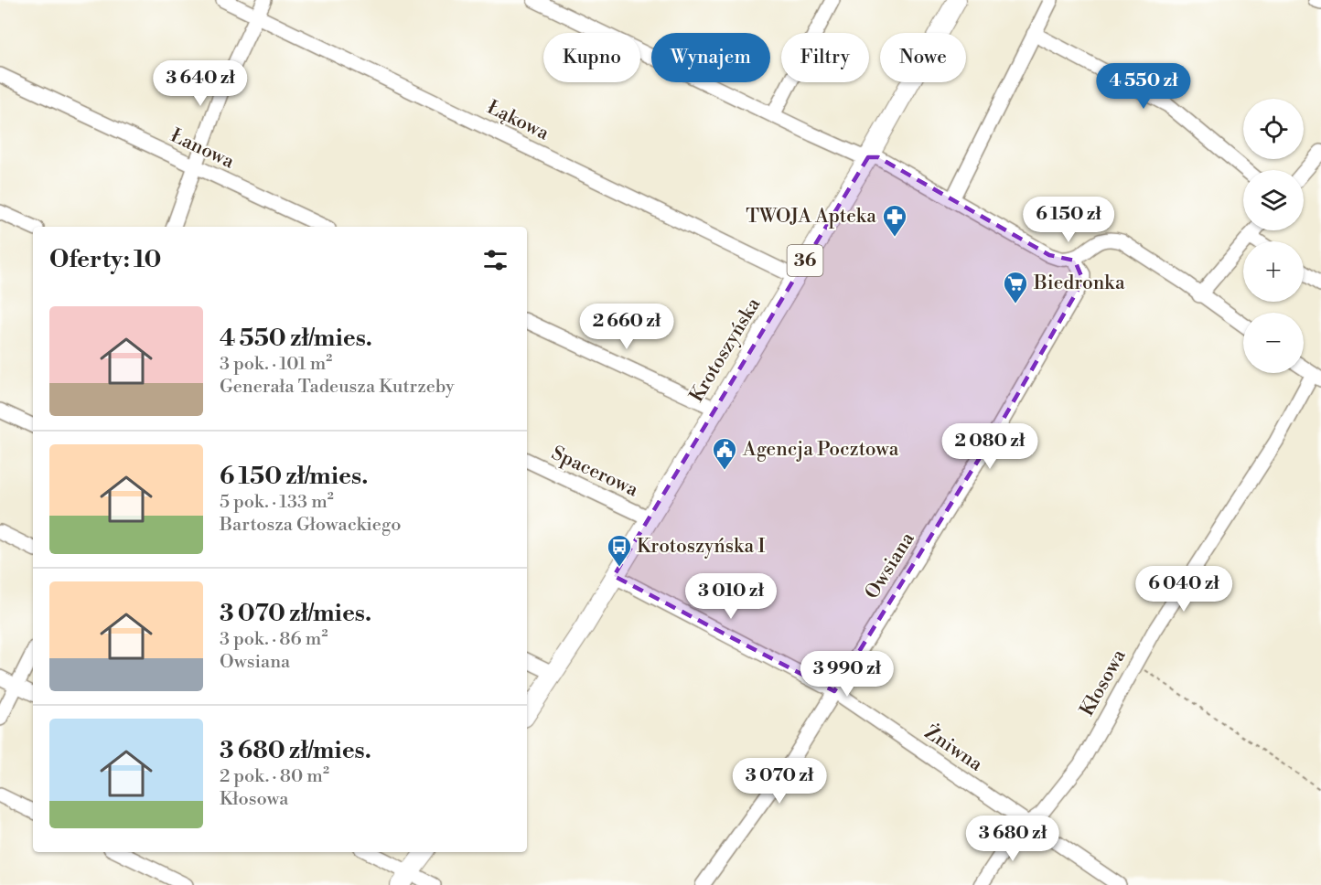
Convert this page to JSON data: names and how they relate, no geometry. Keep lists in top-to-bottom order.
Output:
{
  "streets": {
    "main road": ["36", "Krotoszyńska"],
    "street": [
      "Łąkowa",
      "Łanowa",
      "Spacerowa",
      "Owsiana",
      "Kłosowa",
      "Żniwna"
    ]
  },
  "crossings": [
    ["Łąkowa", "Krotoszyńska"],
    ["Krotoszyńska", "Spacerowa"],
    ["Krotoszyńska", "Żniwna"],
    ["Owsiana", "Żniwna"],
    ["Kłosowa", "Żniwna"]
  ],
  "places": {
    "pharmacy": ["TWOJA Apteka"],
    "supermarket": ["Biedronka"],
    "public building": ["Agencja Pocztowa"],
    "bus stop": ["Krotoszyńska I"]
  },
  "page": {
    "chip": [
      "Kupno",
      "Wynajem",
      "Filtry",
      "Nowe"
    ],
    "price": [
      "3 640 zł",
      "4 550 zł",
      "6 150 zł",
      "2 660 zł",
      "2 080 zł",
      "6 040 zł",
      "3 010 zł",
      "3 990 zł",
      "3 070 zł",
      "3 680 zł"
    ],
    "map_buttons": ["+", "−"],
    "heading": "Oferty: 10",
    "list": [
      {
        "name": "4 550 zł/mies.",
        "note": "3 pok. · 101 m² · Generała Tadeusza Kutrzeby"
      },
      {
        "name": "6 150 zł/mies.",
        "note": "5 pok. · 133 m² · Bartosza Głowackiego"
      },
      {
        "name": "3 070 zł/mies.",
        "note": "3 pok. · 86 m² · Owsiana"
      },
      {
        "name": "3 680 zł/mies.",
        "note": "2 pok. · 80 m² · Kłosowa"
      }
    ]
  }
}
